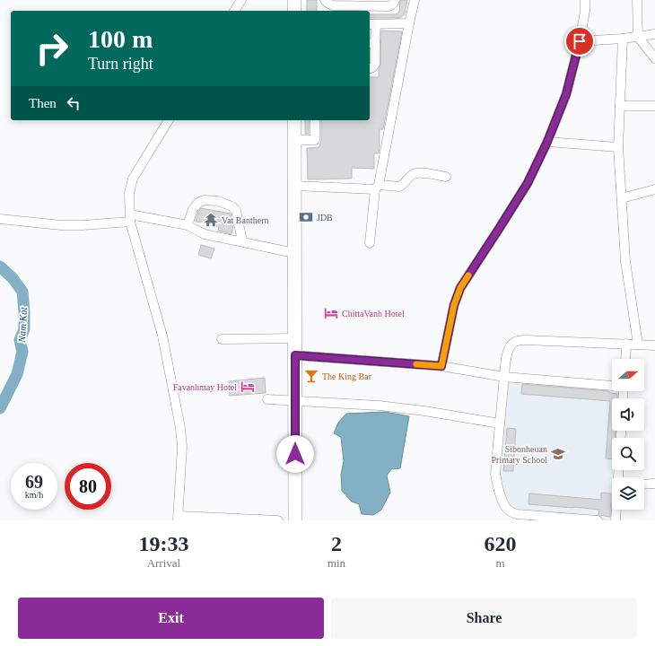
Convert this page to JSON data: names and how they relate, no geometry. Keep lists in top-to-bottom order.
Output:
{
  "water": ["Nam Kat"],
  "places": {
    "bank": ["JDB"],
    "temple": ["Vat Banthern"],
    "hotel": ["ChittaVanh Hotel", "Favanhmay Hotel"],
    "bar": ["The King Bar"],
    "school or university": ["Sibonheuan Primary School"]
  },
  "north": "right",
  "page": {
    "turn": ["100 m", "Turn right"],
    "then": "Then",
    "speed": "69 km/h",
    "limit": "80",
    "eta": [
      "19:33",
      "Arrival",
      "2",
      "min",
      "620",
      "m"
    ],
    "buttons": ["Exit", "Share"]
  }
}
